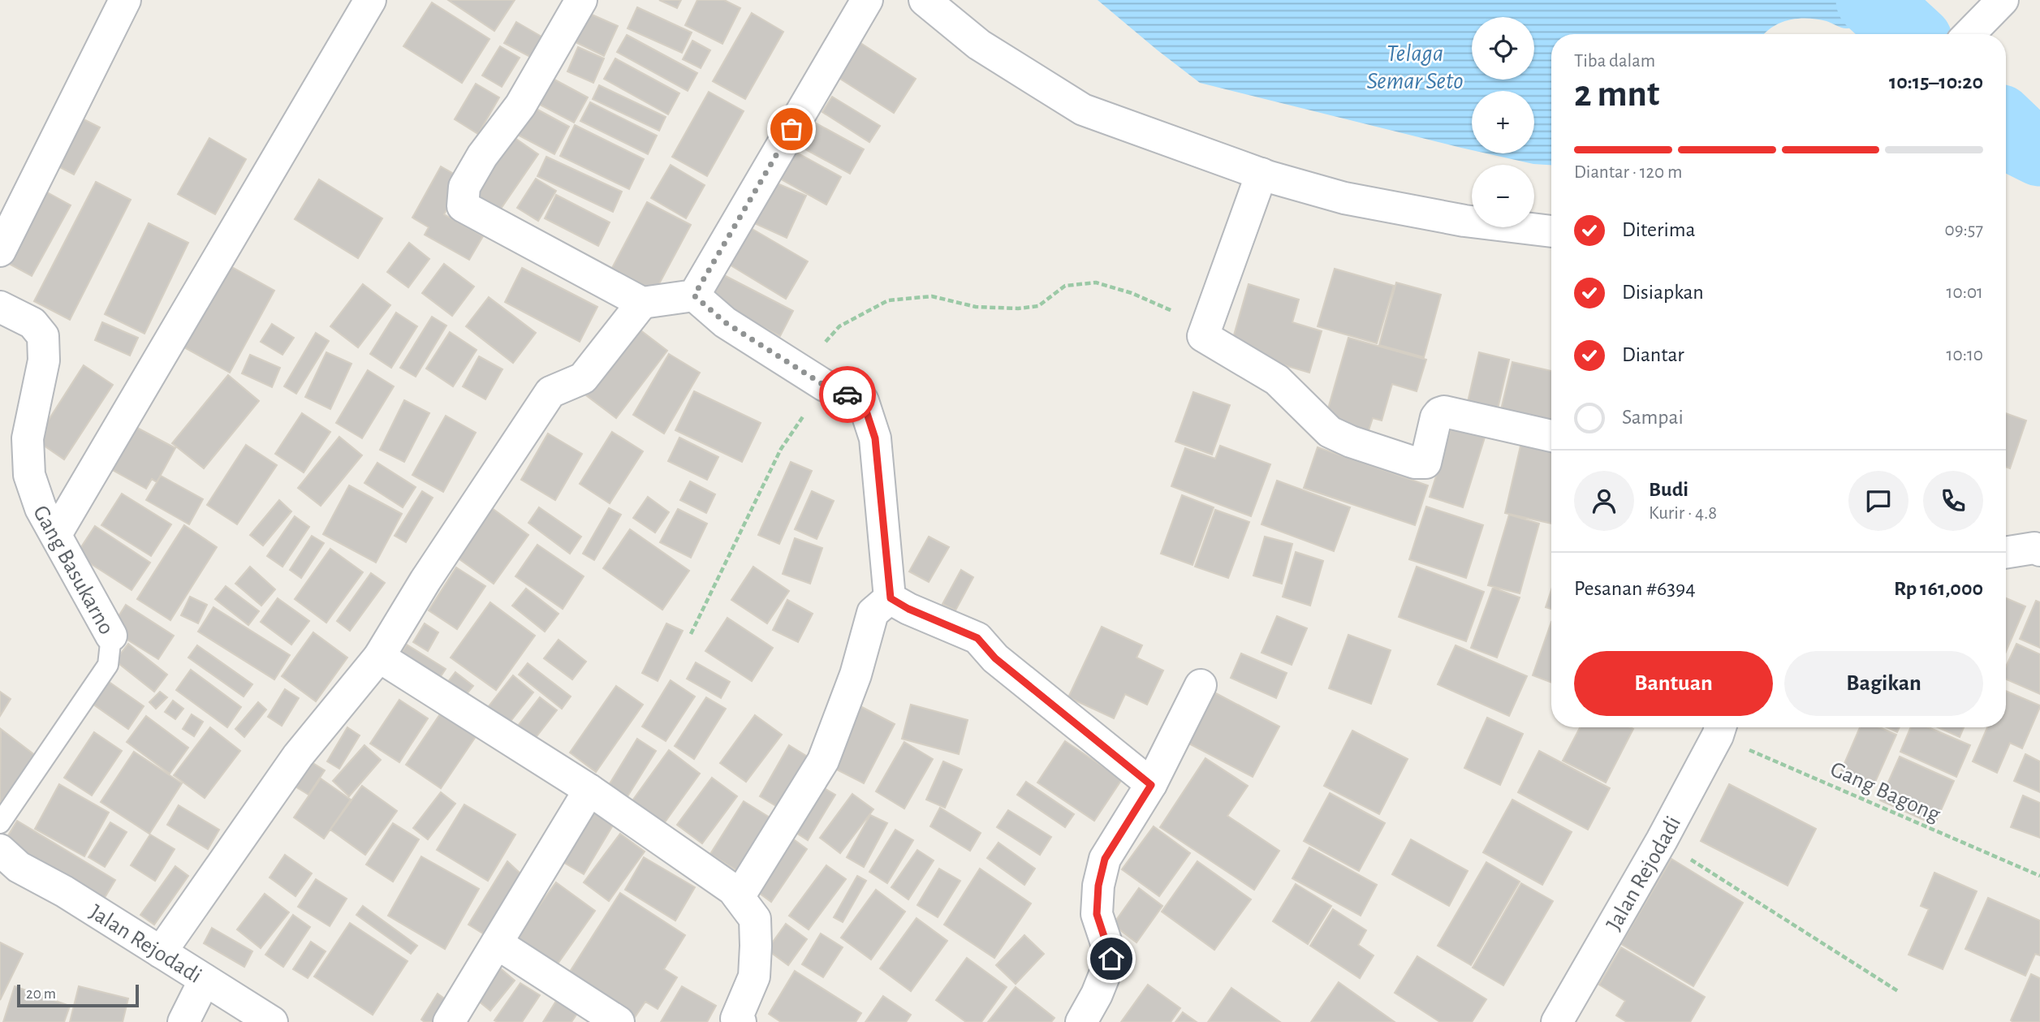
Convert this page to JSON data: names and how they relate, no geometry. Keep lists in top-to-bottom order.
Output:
{
  "streets": {
    "street": ["Gang Basukarno", "Jalan Rejodadi"],
    "path": ["Gang Bagong"]
  },
  "crossings": [
    ["Gang Bagong", "Jalan Rejodadi"]
  ],
  "water": ["Telaga Semar Seto"],
  "scale_bar": "20 m",
  "page": {
    "map_buttons": ["+", "−"],
    "heading": ["2 mnt", "Tiba dalam", "10:15–10:20"],
    "panel": [
      "Budi",
      "Kurir · 4.8",
      "Pesanan #6394",
      "Rp 161,000"
    ],
    "bar": "Diantar · 120 m",
    "list": [
      ["Diterima", "09:57"],
      ["Disiapkan", "10:01"],
      ["Diantar", "10:10"],
      "Sampai"
    ],
    "buttons": ["Bantuan", "Bagikan"],
    "scale": "20 m"
  }
}
